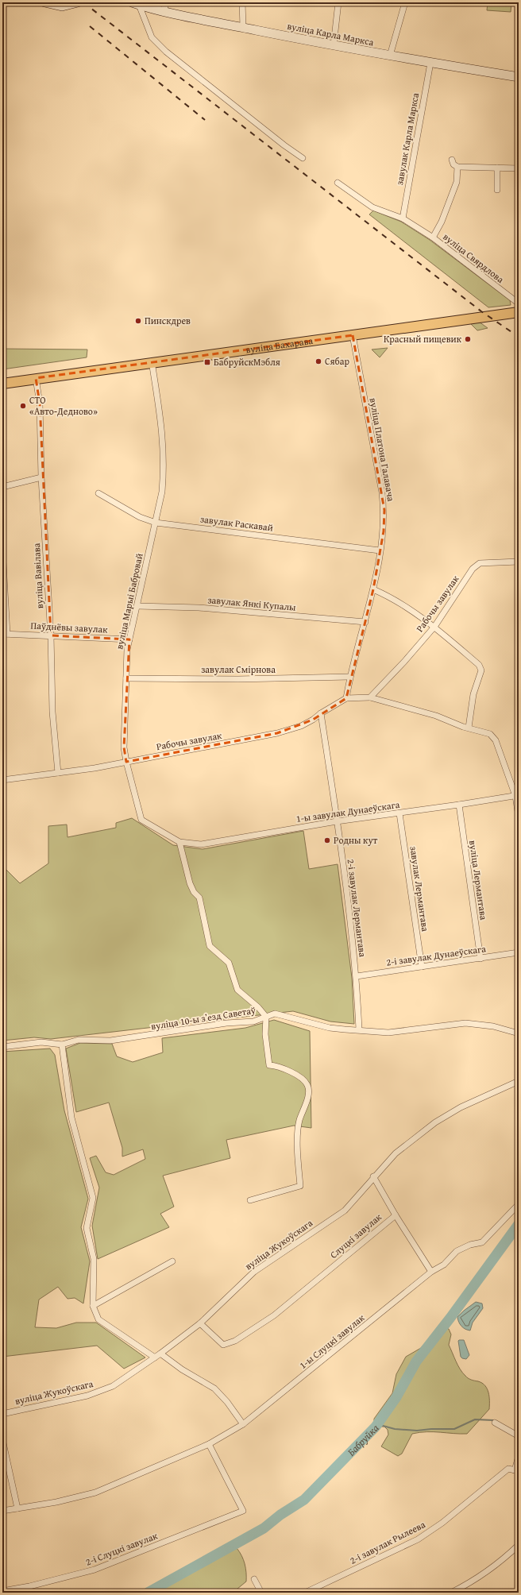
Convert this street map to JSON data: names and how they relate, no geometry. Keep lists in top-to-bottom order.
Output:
{
  "streets": {
    "main road": ["вуліца Карла Маркса", "вуліца Бахарава"],
    "street": [
      "завулак Карла Маркса",
      "вуліца Свярдлова",
      "вуліца Платона Галавача",
      "завулак Раскавай",
      "вуліца Вавілава",
      "вуліца Марыі Бабровай",
      "завулак Янкі Купалы",
      "Рабочы завулак",
      "Паўднёвы завулак",
      "завулак Смірнова",
      "1-ы завулак Дунаеўскага",
      "вуліца Лермантава",
      "завулак Лермантава",
      "2-і завулак Лермантава",
      "2-і завулак Дунаеўскага",
      "вуліца 10-ы зʼезд Саветаў",
      "Слуцкі завулак",
      "вуліца Жукоўскага",
      "1-ы Слуцкі завулак",
      "2-і завулак Рылеева",
      "2-і Слуцкі завулак"
    ]
  },
  "crossings": [
    ["вуліца Карла Маркса", "завулак Карла Маркса"],
    ["завулак Карла Маркса", "вуліца Свярдлова"],
    ["вуліца Бахарава", "вуліца Платона Галавача"],
    ["вуліца Бахарава", "вуліца Вавілава"],
    ["вуліца Бахарава", "вуліца Марыі Бабровай"],
    ["вуліца Платона Галавача", "завулак Раскавай"],
    ["вуліца Платона Галавача", "завулак Янкі Купалы"],
    ["вуліца Платона Галавача", "Рабочы завулак"],
    ["вуліца Платона Галавача", "завулак Смірнова"],
    ["завулак Раскавай", "вуліца Марыі Бабровай"],
    ["вуліца Вавілава", "Рабочы завулак"],
    ["вуліца Вавілава", "Паўднёвы завулак"],
    ["вуліца Марыі Бабровай", "завулак Янкі Купалы"],
    ["вуліца Марыі Бабровай", "Рабочы завулак"],
    ["вуліца Марыі Бабровай", "Паўднёвы завулак"],
    ["вуліца Марыі Бабровай", "завулак Смірнова"],
    ["вуліца Марыі Бабровай", "1-ы завулак Дунаеўскага"],
    ["Рабочы завулак", "1-ы завулак Дунаеўскага"],
    ["Рабочы завулак", "2-і завулак Лермантава"],
    ["1-ы завулак Дунаеўскага", "вуліца Лермантава"],
    ["1-ы завулак Дунаеўскага", "завулак Лермантава"],
    ["1-ы завулак Дунаеўскага", "2-і завулак Лермантава"],
    ["вуліца Лермантава", "2-і завулак Дунаеўскага"],
    ["завулак Лермантава", "2-і завулак Дунаеўскага"],
    ["2-і завулак Лермантава", "2-і завулак Дунаеўскага"],
    ["2-і завулак Лермантава", "вуліца 10-ы зʼезд Саветаў"],
    ["Слуцкі завулак", "вуліца Жукоўскага"],
    ["Слуцкі завулак", "1-ы Слуцкі завулак"],
    ["1-ы Слуцкі завулак", "2-і Слуцкі завулак"]
  ],
  "water": ["Бабруйка"],
  "places": {
    "other": [
      "Пинскдрев",
      "Красный пищевик",
      "Сябар",
      "СТО «Авто-Дедново»",
      "Родны кут"
    ],
    "transit": ["БабруйскМэбля"]
  }
}
